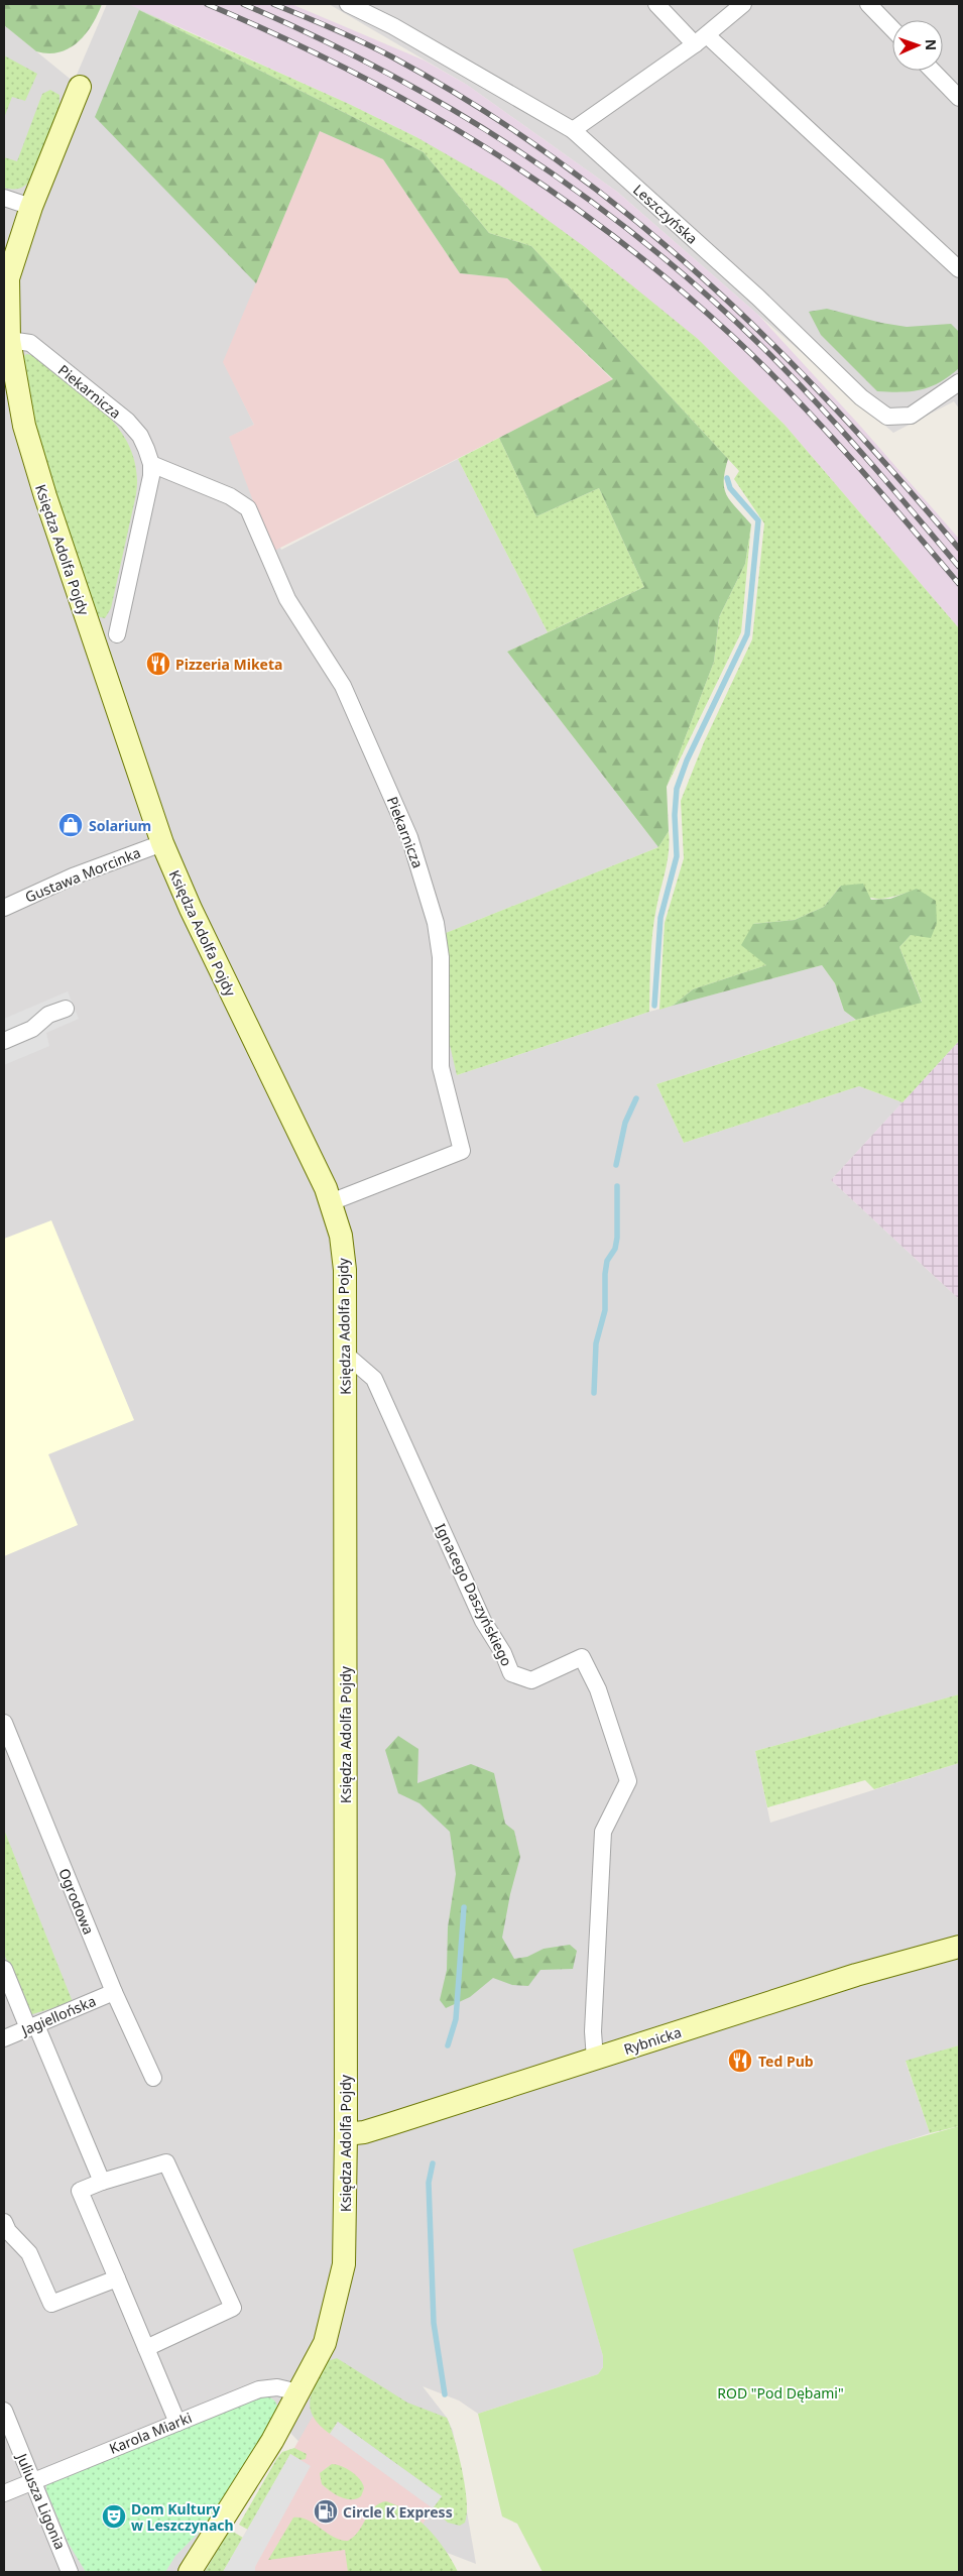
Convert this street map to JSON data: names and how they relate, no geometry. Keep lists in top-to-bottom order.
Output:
{
  "streets": {
    "street": [
      "Leszczyńska",
      "Piekarnicza",
      "Księdza Adolfa Pojdy",
      "Gustawa Morcinka",
      "Ignacego Daszyńskiego",
      "Ogrodowa",
      "Jagiellońska",
      "Rybnicka",
      "Karola Miarki",
      "Juliusza Ligonia"
    ]
  },
  "crossings": [
    ["Piekarnicza", "Księdza Adolfa Pojdy"],
    ["Księdza Adolfa Pojdy", "Gustawa Morcinka"],
    ["Księdza Adolfa Pojdy", "Ignacego Daszyńskiego"],
    ["Księdza Adolfa Pojdy", "Rybnicka"],
    ["Księdza Adolfa Pojdy", "Karola Miarki"],
    ["Ignacego Daszyńskiego", "Rybnicka"],
    ["Ogrodowa", "Jagiellońska"],
    ["Karola Miarki", "Juliusza Ligonia"]
  ],
  "parks": ["ROD \"Pod Dębami\""],
  "places": {
    "restaurant": ["Pizzeria Miketa", "Ted Pub"],
    "shop": ["Solarium"],
    "fuel station": ["Circle K Express"],
    "theatre": ["Dom Kultury w Leszczynach"]
  },
  "north": "right"
}
